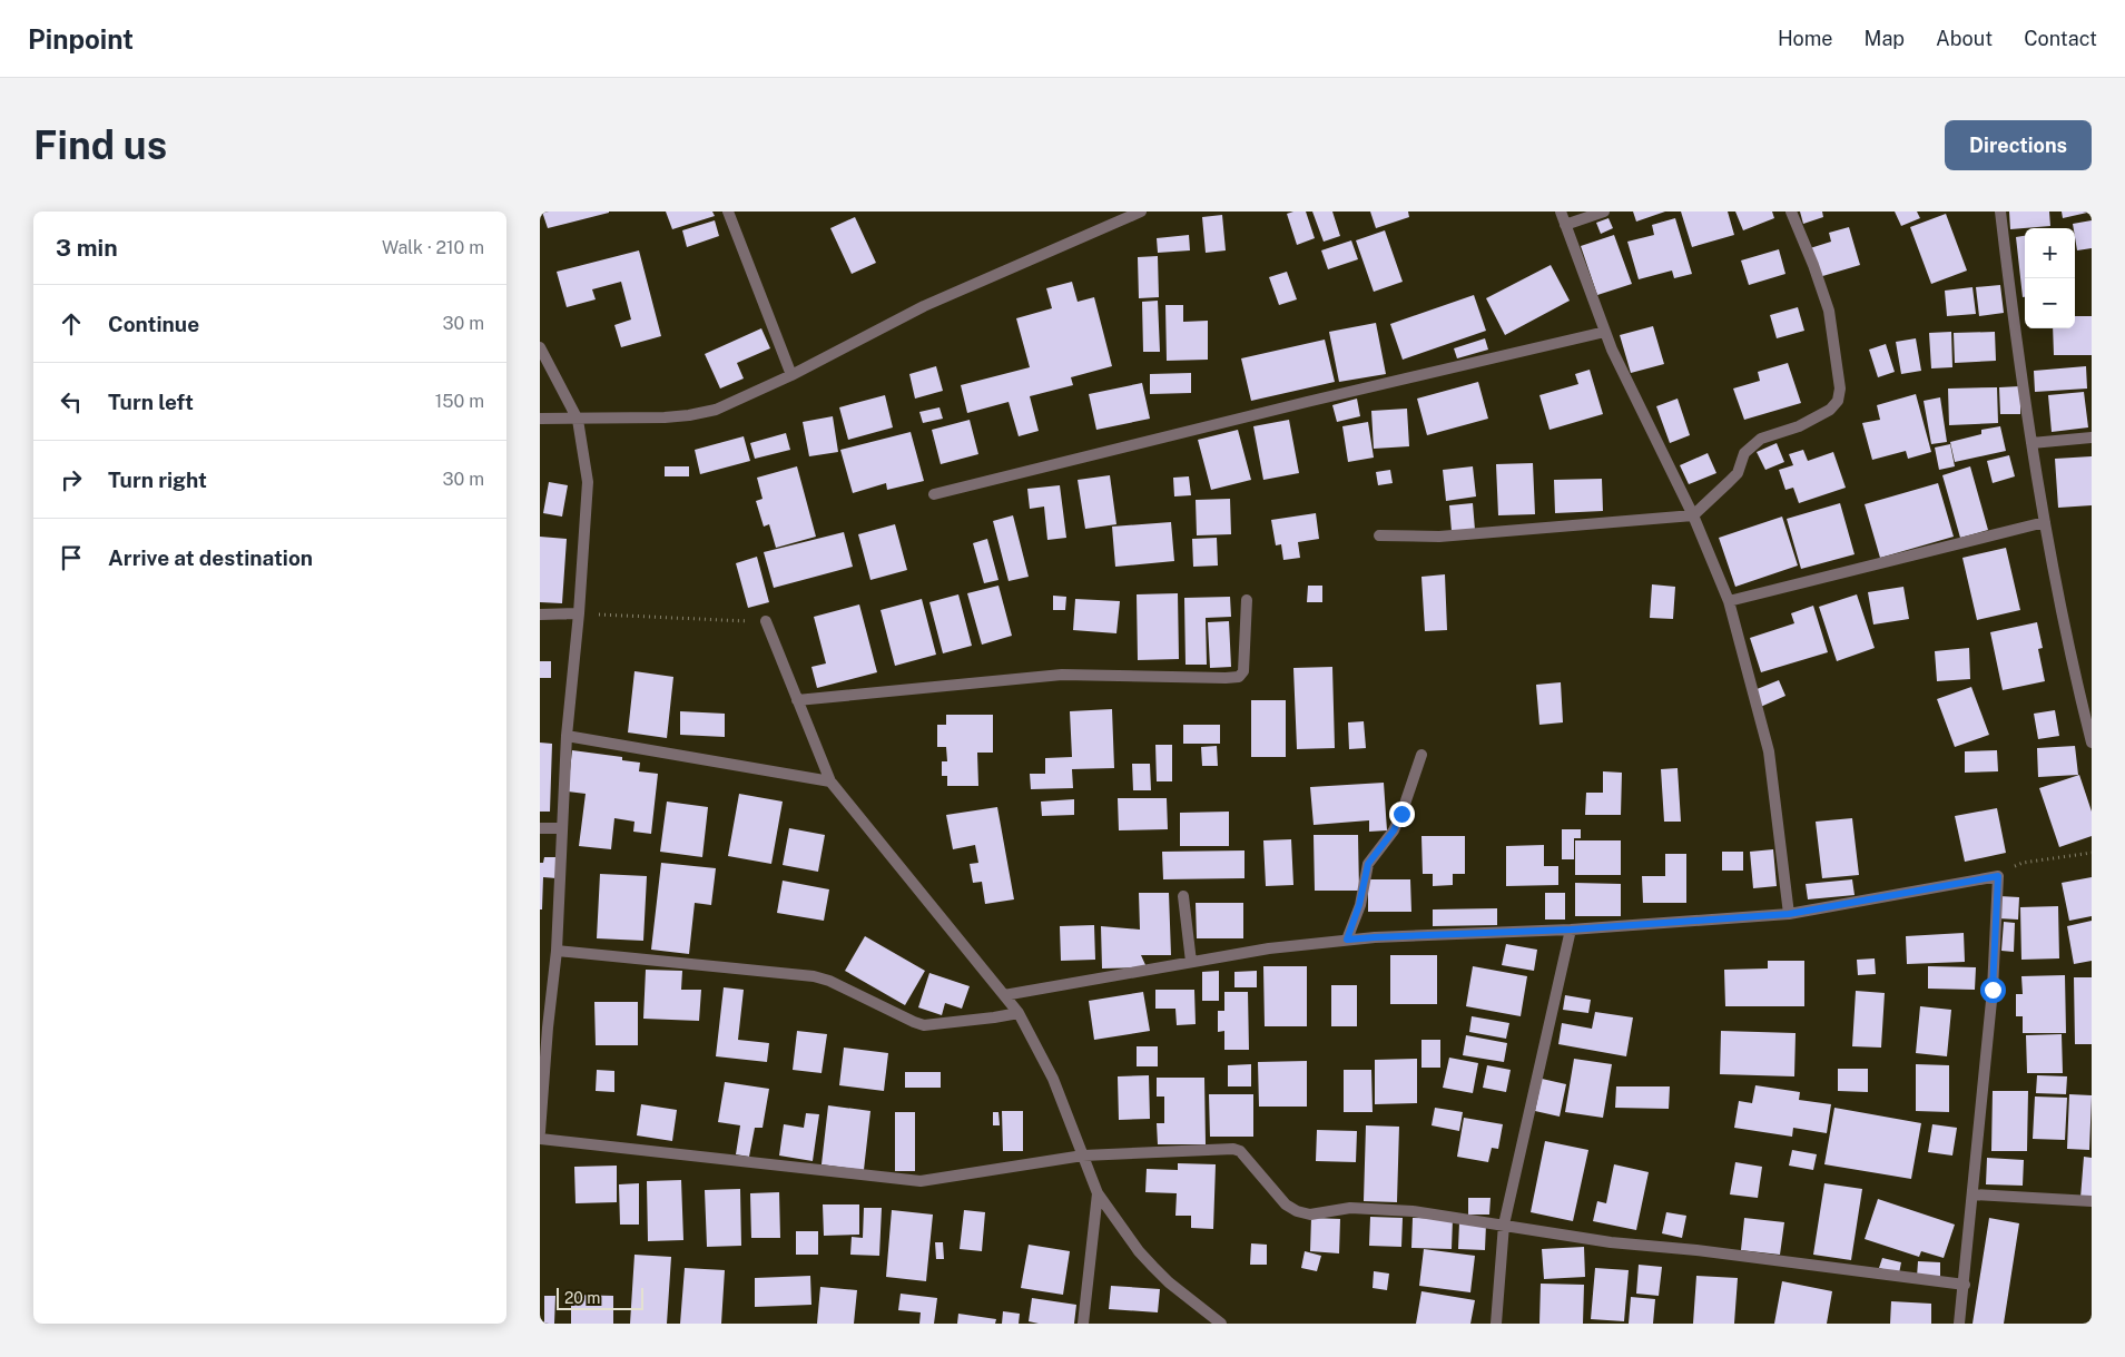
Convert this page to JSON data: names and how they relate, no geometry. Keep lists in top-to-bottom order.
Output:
{
  "scale_bar": "20 m",
  "page": {
    "header": "Pinpoint",
    "nav": [
      "Home",
      "Map",
      "About",
      "Contact"
    ],
    "buttons": "Directions",
    "title": "Find us",
    "heading": ["3 min", "Walk · 210 m"],
    "map_buttons": ["+", "−"],
    "list": [
      ["Continue", "30 m"],
      ["Turn left", "150 m"],
      ["Turn right", "30 m"],
      "Arrive at destination"
    ],
    "scale": "20 m"
  }
}
